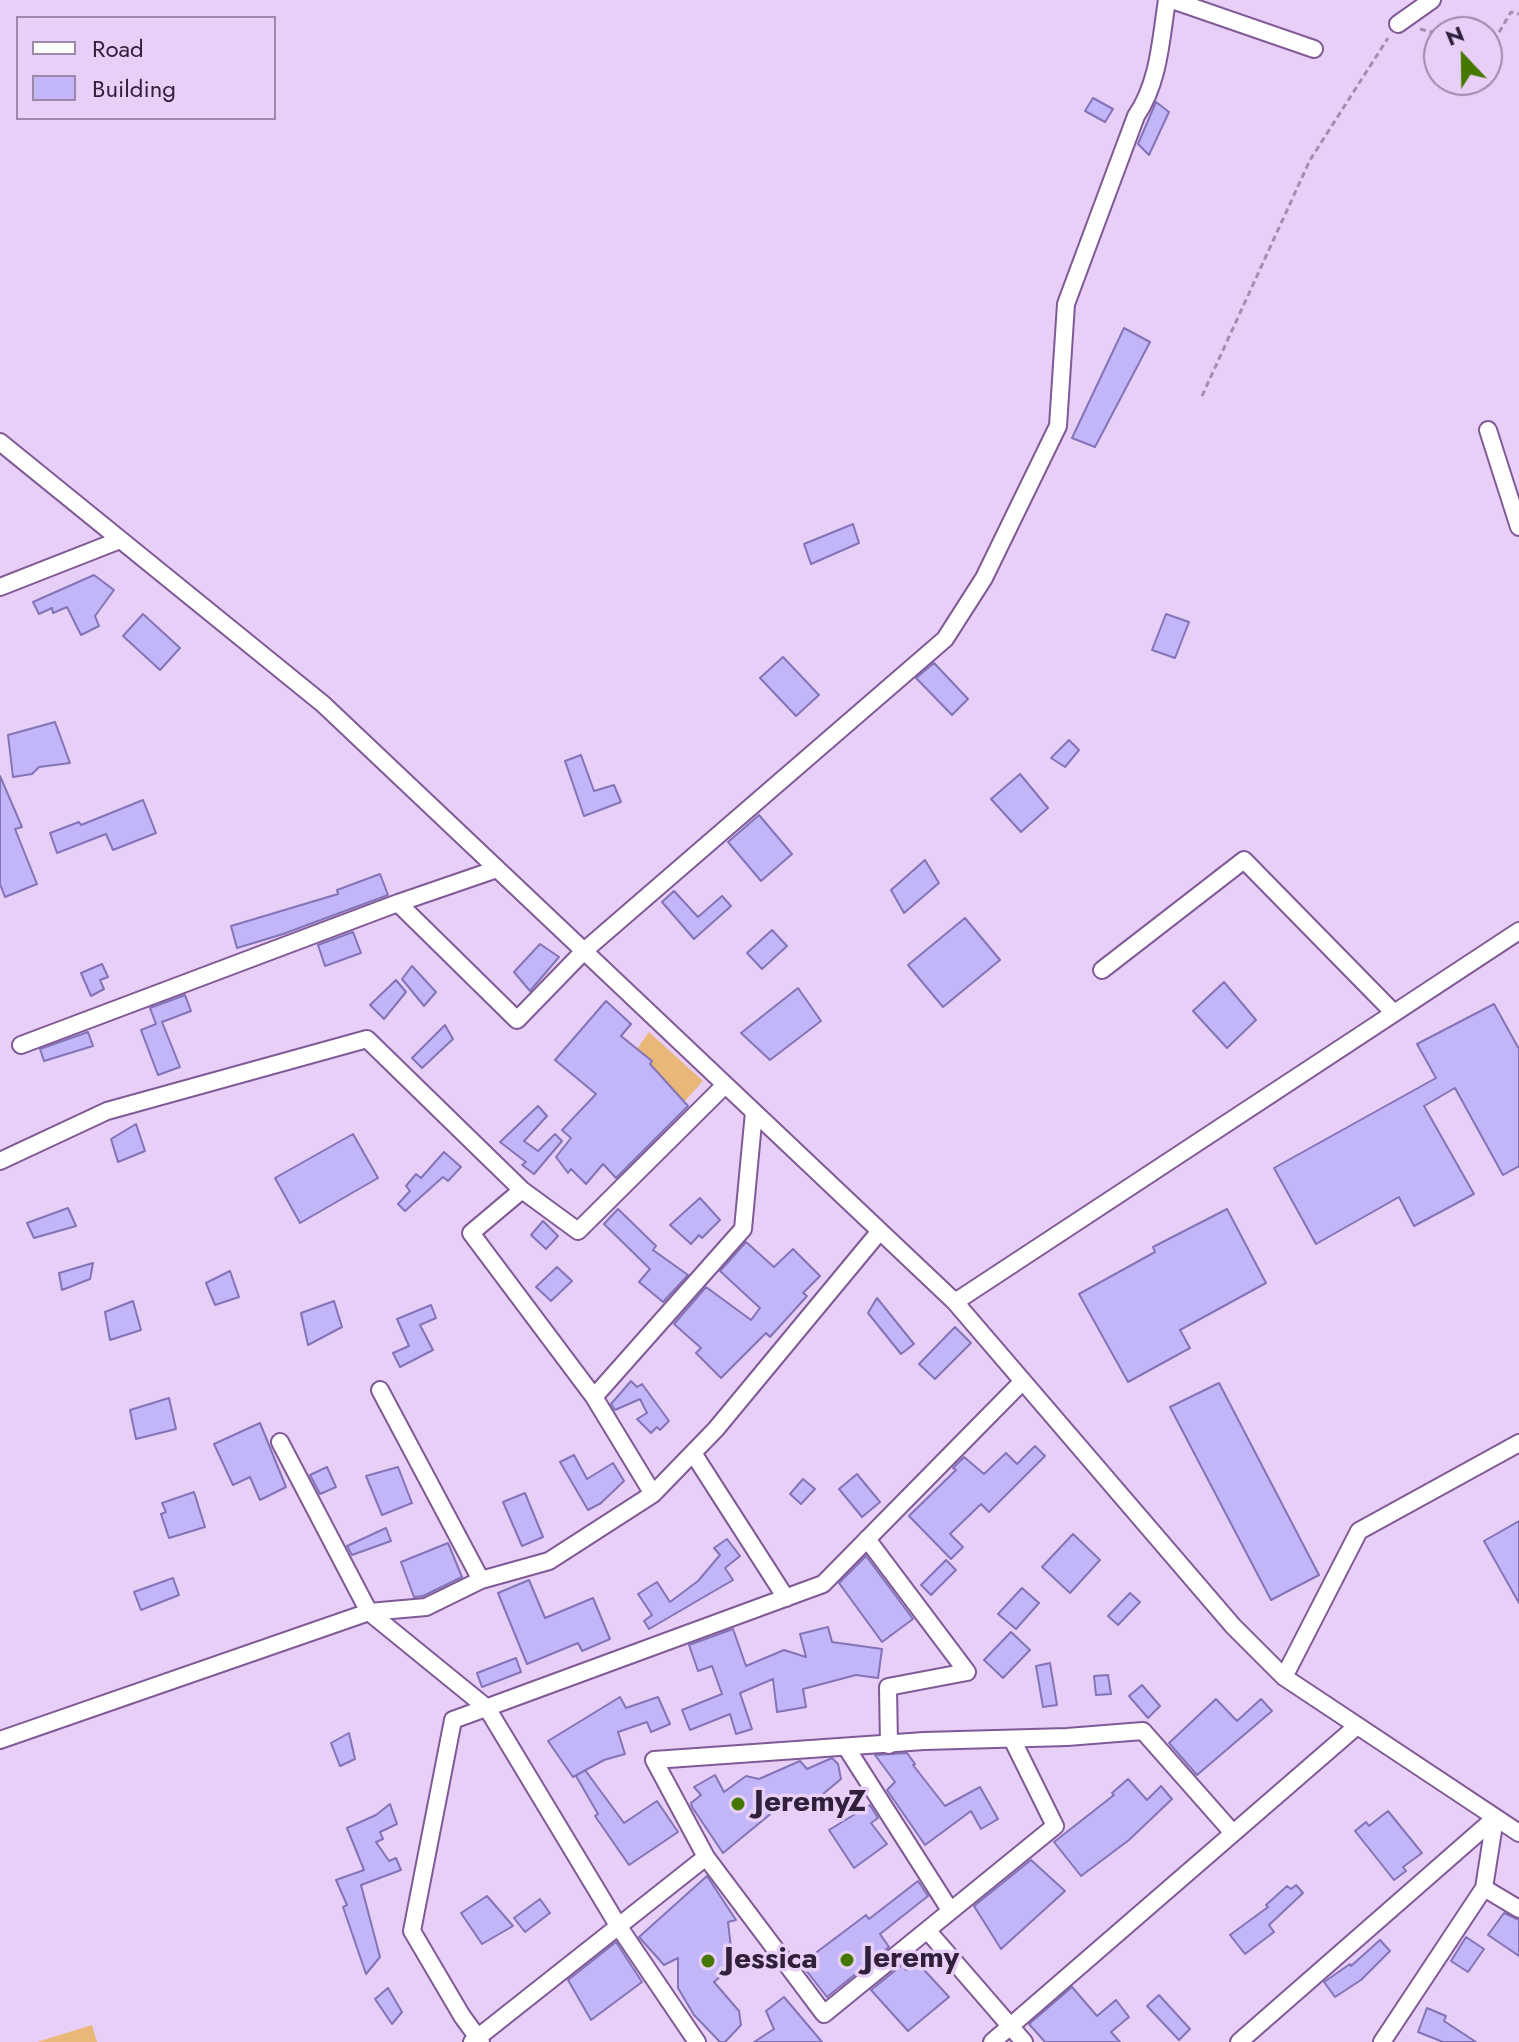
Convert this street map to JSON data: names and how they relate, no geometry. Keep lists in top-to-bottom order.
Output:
{
  "places": ["JeremyZ", "Jeremy", "Jessica"],
  "legend": ["Road", "Building"],
  "north": "top"
}
